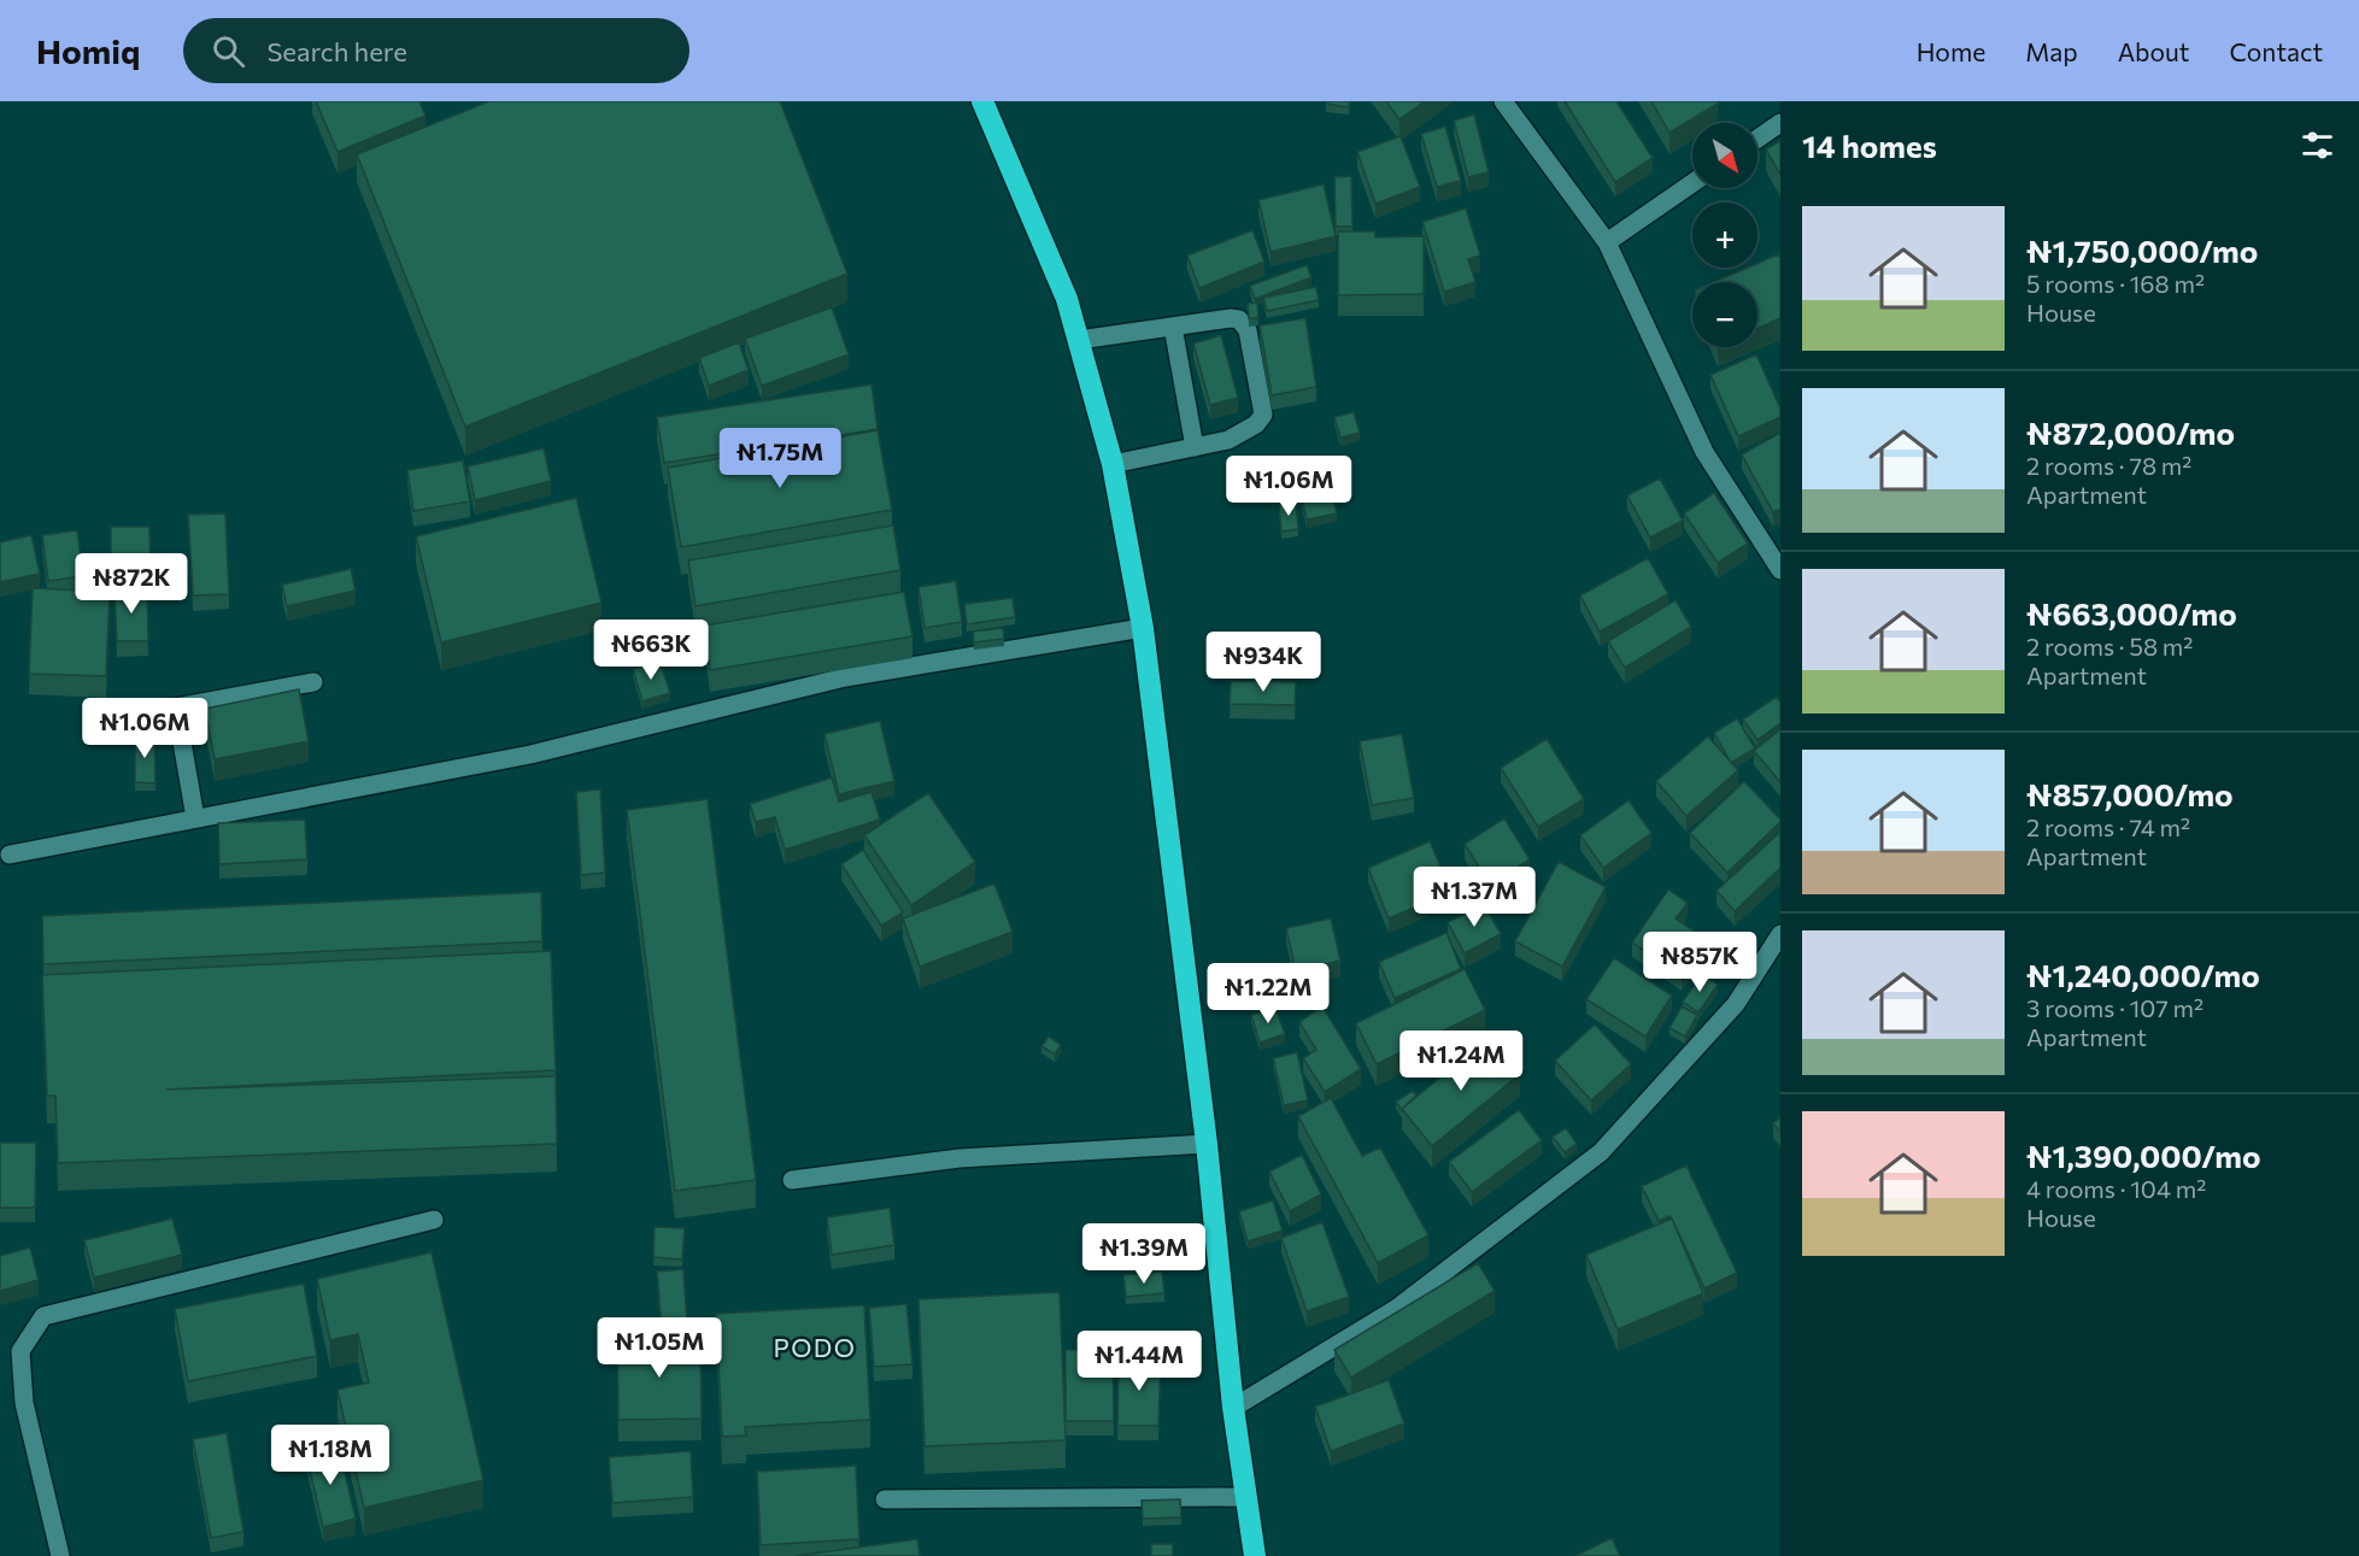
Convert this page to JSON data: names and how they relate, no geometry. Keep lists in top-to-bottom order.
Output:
{
  "districts": ["PODO"],
  "north": "bottom right",
  "page": {
    "header": "Homiq",
    "search": "Search here",
    "nav": [
      "Home",
      "Map",
      "About",
      "Contact"
    ],
    "heading": "14 homes",
    "map_buttons": ["+", "−"],
    "list": [
      {
        "name": "₦1,750,000/mo",
        "note": "5 rooms · 168 m² · House"
      },
      {
        "name": "₦872,000/mo",
        "note": "2 rooms · 78 m² · Apartment"
      },
      {
        "name": "₦663,000/mo",
        "note": "2 rooms · 58 m² · Apartment"
      },
      {
        "name": "₦857,000/mo",
        "note": "2 rooms · 74 m² · Apartment"
      },
      {
        "name": "₦1,240,000/mo",
        "note": "3 rooms · 107 m² · Apartment"
      },
      {
        "name": "₦1,390,000/mo",
        "note": "4 rooms · 104 m² · House"
      }
    ],
    "price": [
      "₦1.75M",
      "₦1.06M",
      "₦872K",
      "₦663K",
      "₦934K",
      "₦1.06M",
      "₦1.37M",
      "₦857K",
      "₦1.22M",
      "₦1.24M",
      "₦1.39M",
      "₦1.05M",
      "₦1.44M",
      "₦1.18M"
    ]
  }
}
